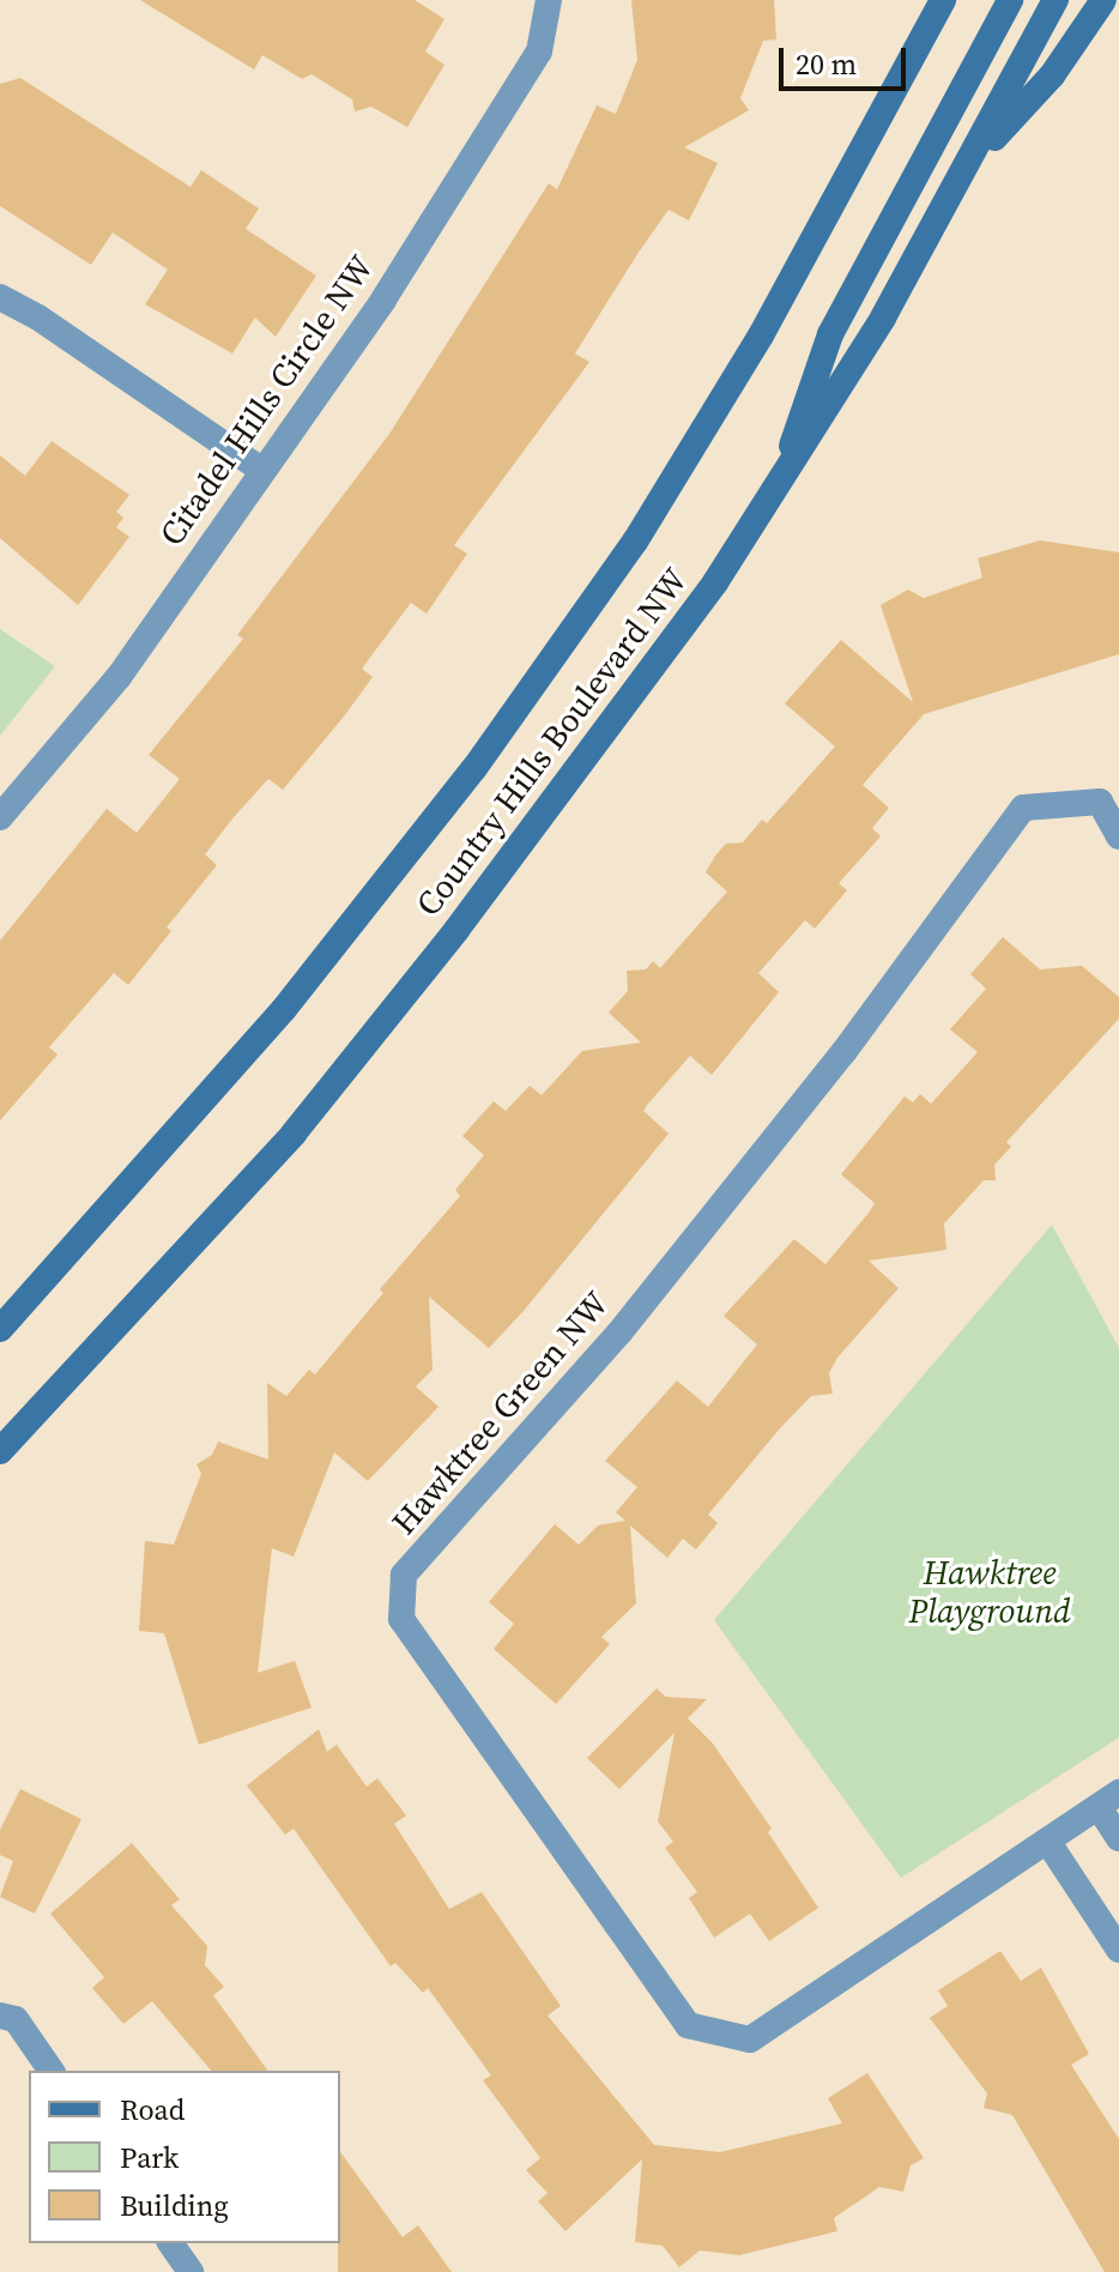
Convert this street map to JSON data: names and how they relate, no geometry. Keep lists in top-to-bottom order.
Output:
{
  "streets": {
    "main road": ["Country Hills Boulevard NW"],
    "street": ["Citadel Hills Circle NW", "Hawktree Green NW"]
  },
  "parks": ["Hawktree Playground"],
  "legend": ["Road", "Park", "Building"],
  "scale_bar": "20 m"
}
